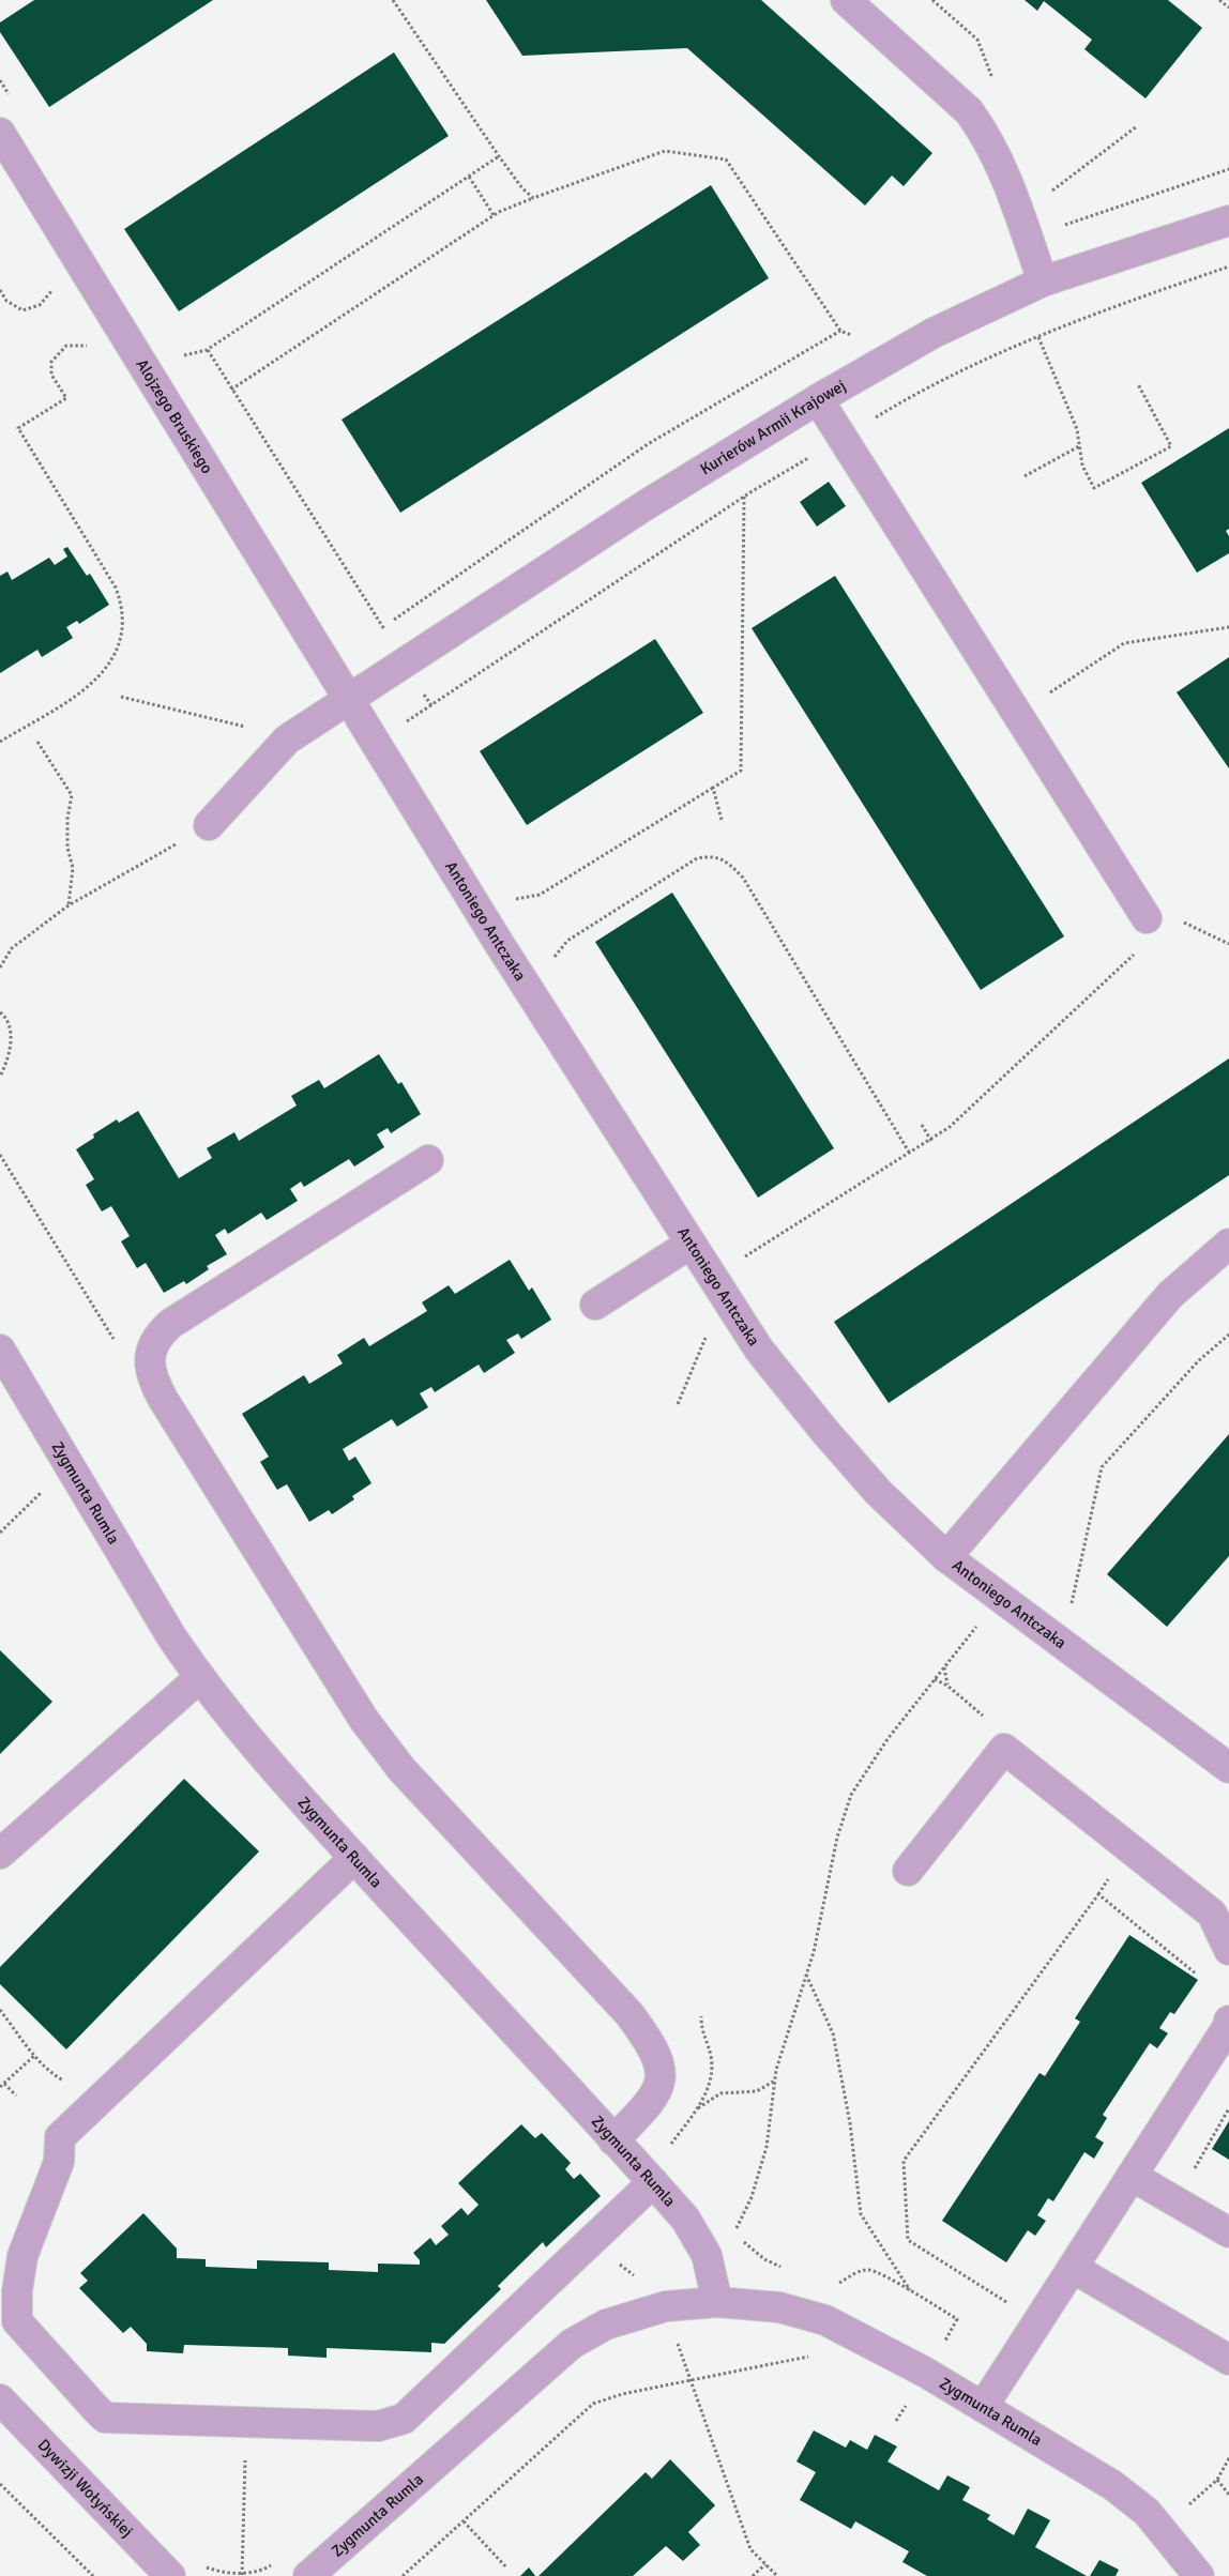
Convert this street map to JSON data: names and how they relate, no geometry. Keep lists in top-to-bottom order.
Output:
{
  "streets": {
    "street": [
      "Alojzego Bruskiego",
      "Kurierów Armii Krajowej",
      "Antoniego Antczaka",
      "Zygmunta Rumla",
      "Dywizji Wołyńskiej"
    ]
  },
  "crossings": [
    ["Alojzego Bruskiego", "Kurierów Armii Krajowej"],
    ["Alojzego Bruskiego", "Antoniego Antczaka"],
    ["Kurierów Armii Krajowej", "Antoniego Antczaka"]
  ]
}
